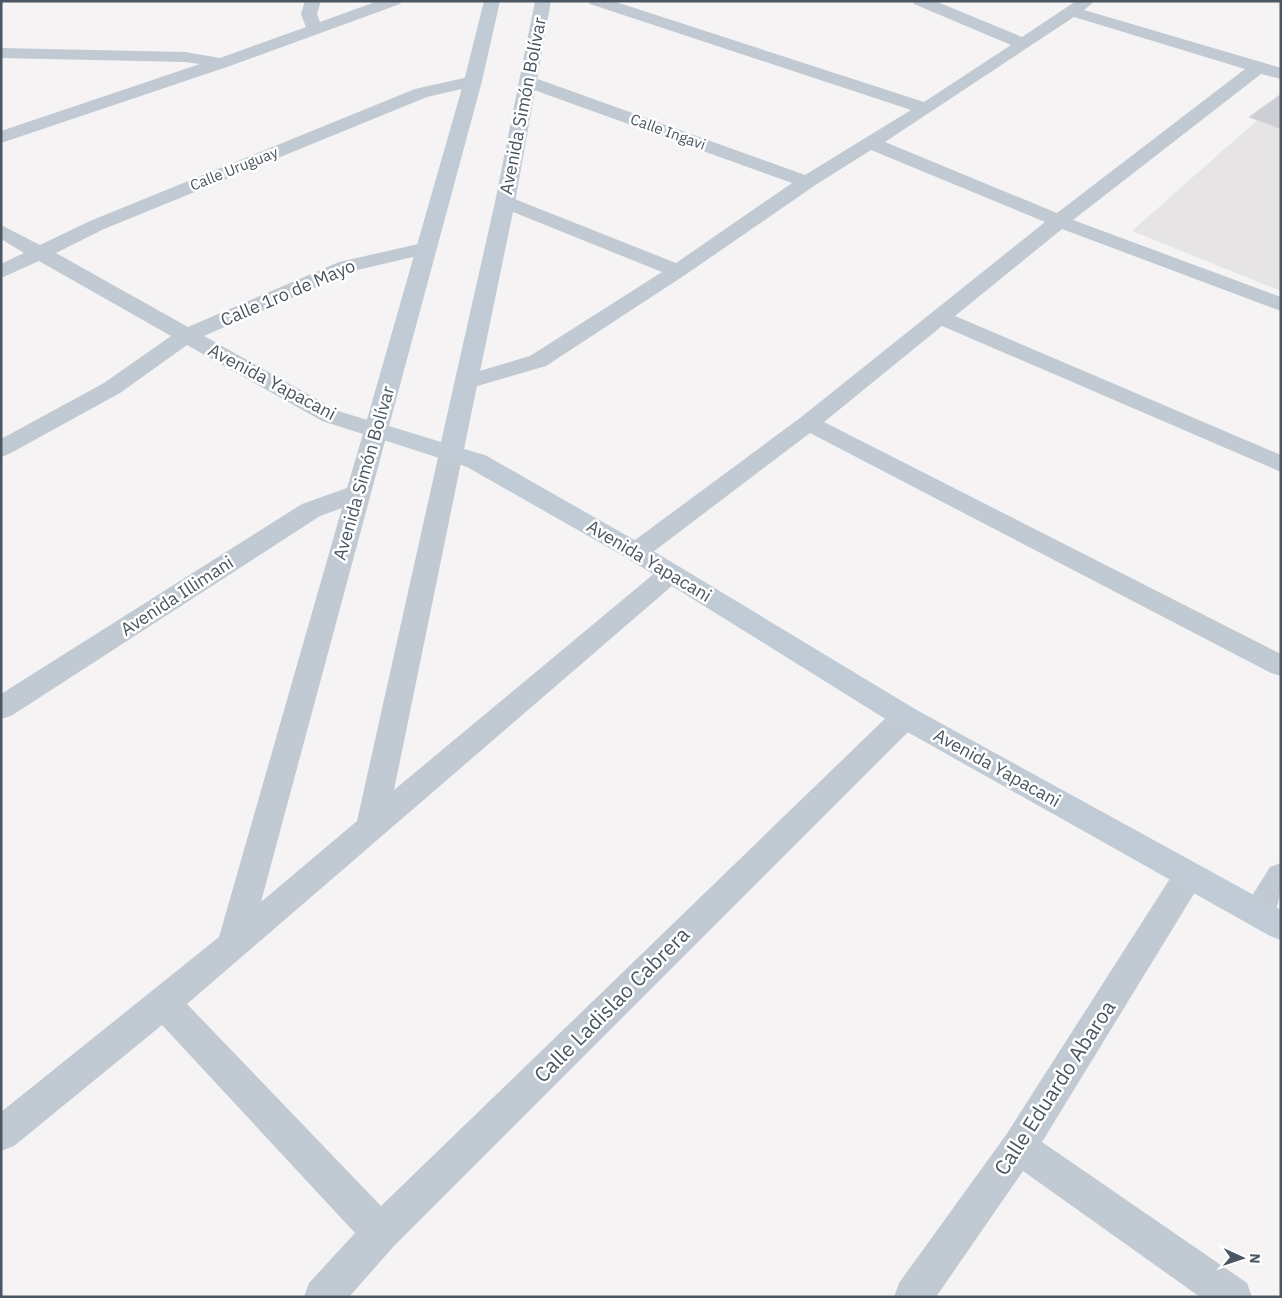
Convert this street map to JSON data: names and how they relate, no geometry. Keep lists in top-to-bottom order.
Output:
{
  "streets": {
    "street": [
      "Avenida Simón Bolívar",
      "Calle Ingavi",
      "Calle Uruguay",
      "Calle 1ro de Mayo",
      "Avenida Yapacani",
      "Avenida Illimani",
      "Calle Ladislao Cabrera",
      "Calle Eduardo Abaroa"
    ]
  },
  "crossings": [
    ["Avenida Simón Bolívar", "Calle Ingavi"],
    ["Avenida Simón Bolívar", "Calle Uruguay"],
    ["Avenida Simón Bolívar", "Calle 1ro de Mayo"],
    ["Avenida Simón Bolívar", "Avenida Yapacani"],
    ["Avenida Simón Bolívar", "Avenida Illimani"],
    ["Calle Uruguay", "Avenida Yapacani"],
    ["Calle 1ro de Mayo", "Avenida Yapacani"],
    ["Avenida Yapacani", "Calle Ladislao Cabrera"],
    ["Avenida Yapacani", "Calle Eduardo Abaroa"]
  ],
  "north": "right"
}
